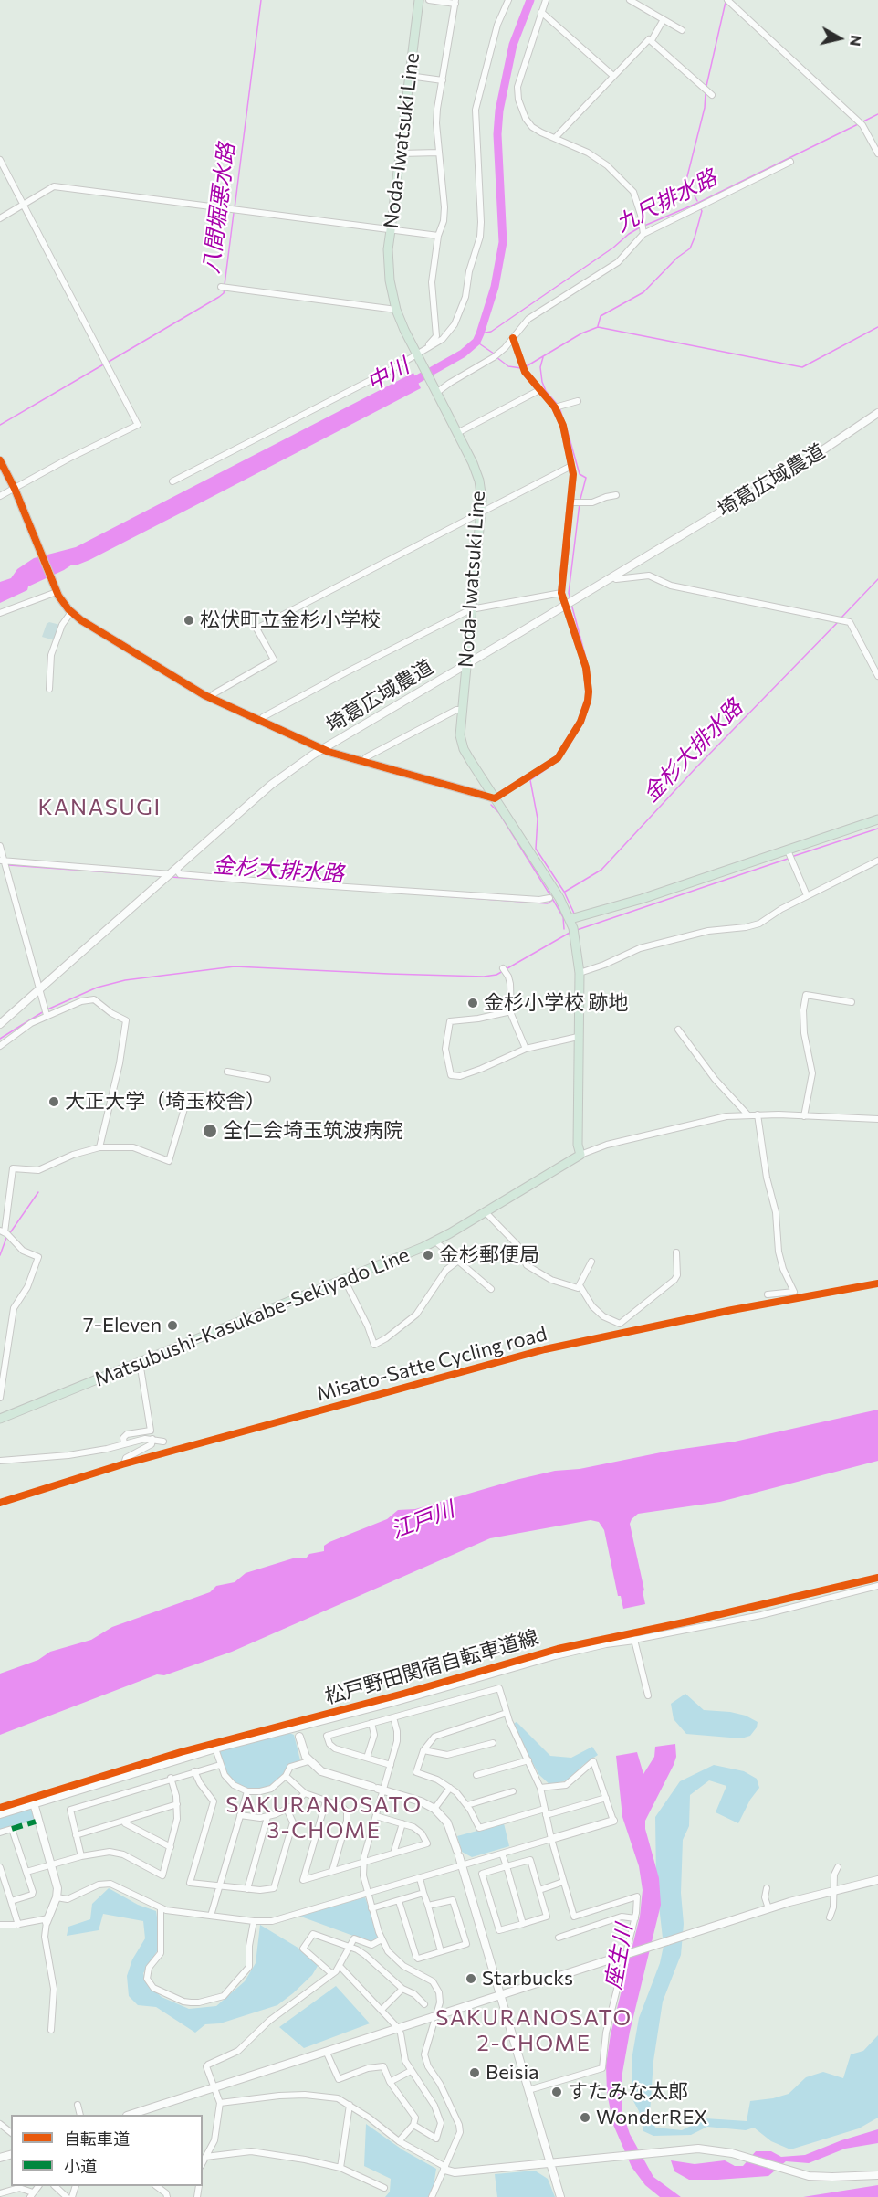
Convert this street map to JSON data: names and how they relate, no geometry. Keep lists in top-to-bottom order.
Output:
{
  "streets": {
    "main road": ["Noda-Iwatsuki Line", "Matsubushi-Kasukabe-Sekiyado Line"],
    "street": ["埼葛広域農道"],
    "cycle path": ["Misato-Satte Cycling road", "松戸野田関宿自転車道線"]
  },
  "crossings": [
    ["Noda-Iwatsuki Line", "埼葛広域農道"]
  ],
  "districts": ["KANASUGI", "SAKURANOSATO 3-CHOME", "SAKURANOSATO 2-CHOME"],
  "water": [
    "九尺排水路",
    "八間堀悪水路",
    "中川",
    "金杉大排水路",
    "江戸川",
    "座生川"
  ],
  "places": [
    "松伏町立金杉小学校",
    "金杉小学校 跡地",
    "大正大学（埼玉校舎）",
    "全仁会埼玉筑波病院",
    "金杉郵便局",
    "7-Eleven",
    "Starbucks",
    "Beisia",
    "すたみな太郎",
    "WonderREX"
  ],
  "legend": ["自転車道", "小道"],
  "north": "right"
}
